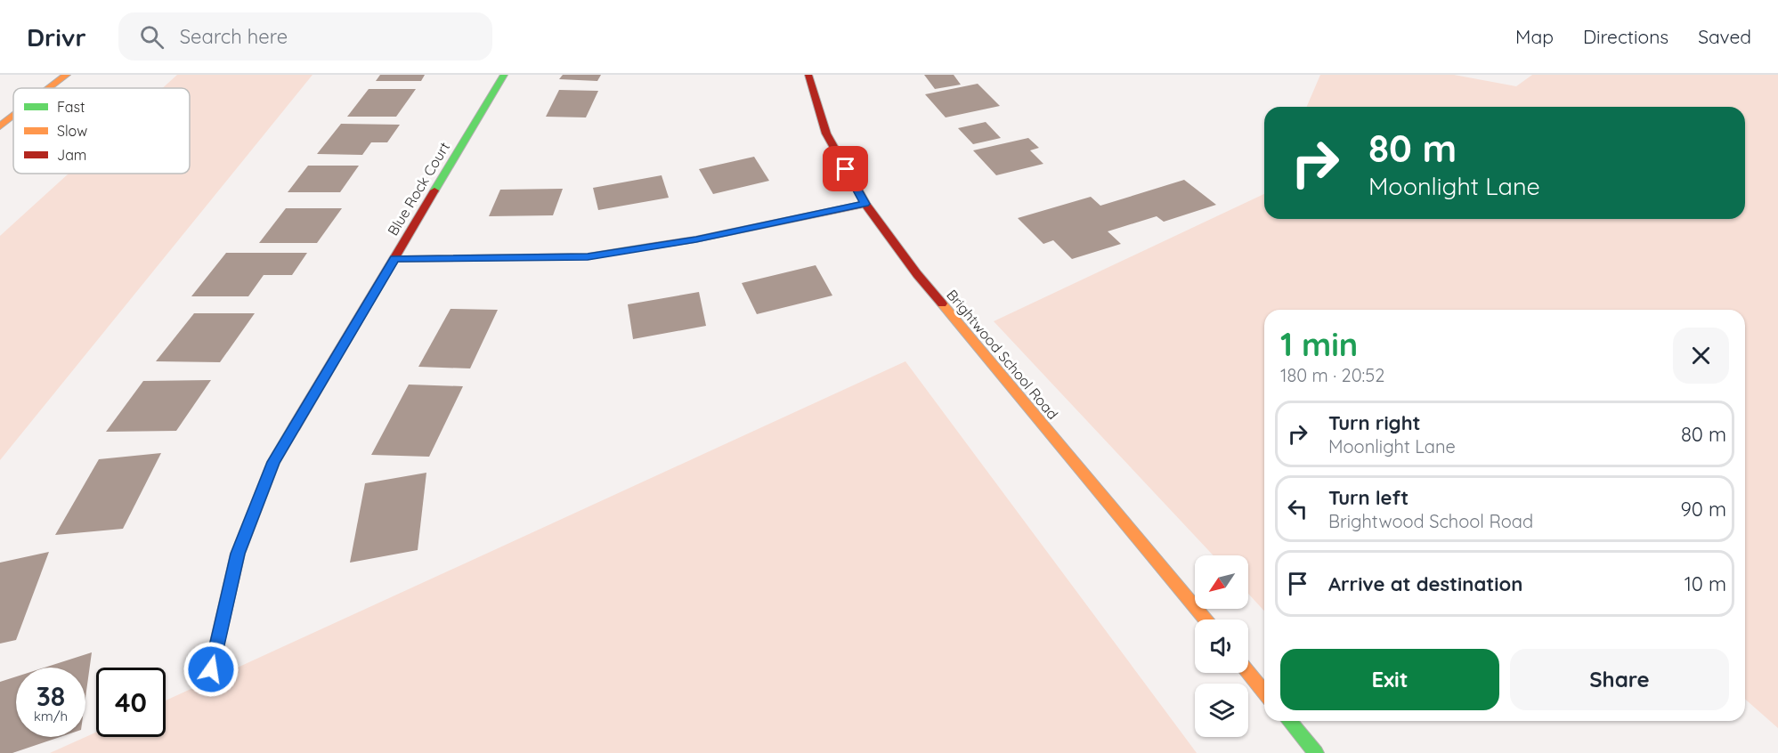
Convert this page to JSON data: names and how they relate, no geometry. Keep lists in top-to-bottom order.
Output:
{
  "streets": {
    "main road": ["Blue Rock Court", "Brightwood School Road"]
  },
  "legend": ["Fast", "Slow", "Jam"],
  "north": "bottom left",
  "page": {
    "header": "Drivr",
    "search": "Search here",
    "nav": ["Map", "Directions", "Saved"],
    "turn": ["80 m", "Moonlight Lane"],
    "heading": ["1 min", "180 m · 20:52"],
    "list": [
      {
        "name": "Turn right",
        "note": "Moonlight Lane",
        "value": "80 m"
      },
      {
        "name": "Turn left",
        "note": "Brightwood School Road",
        "value": "90 m"
      },
      {
        "name": "Arrive at destination",
        "value": "10 m"
      }
    ],
    "buttons": ["Exit", "Share"],
    "speed": "38 km/h",
    "limit": "40"
  }
}
